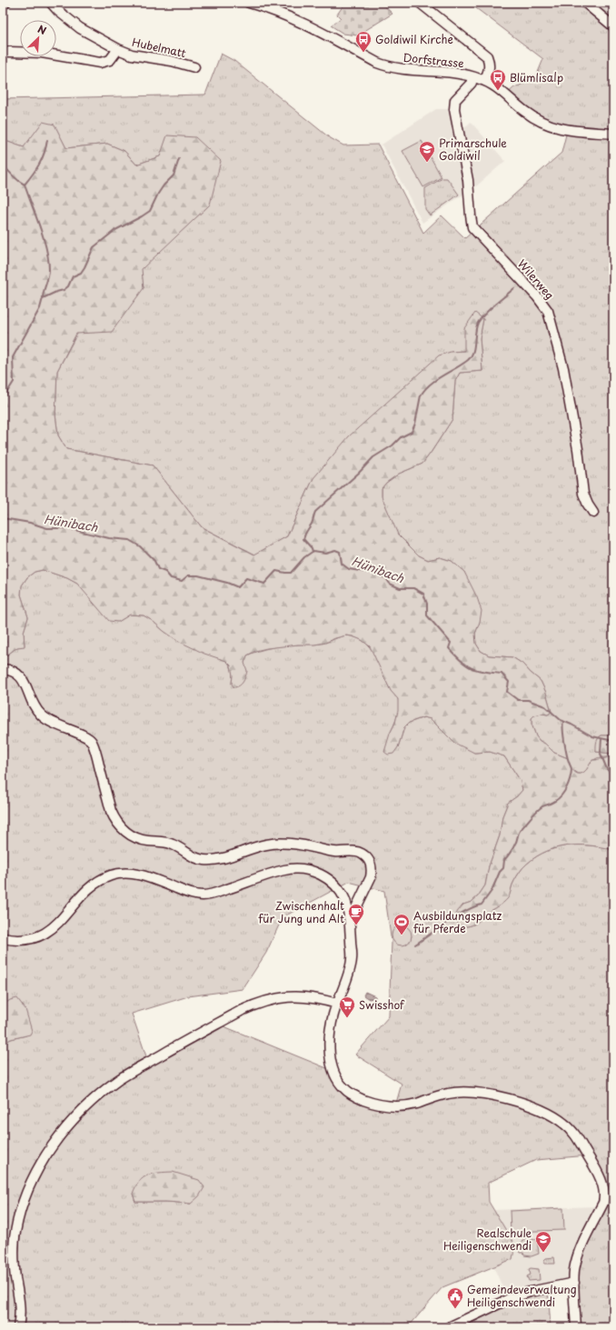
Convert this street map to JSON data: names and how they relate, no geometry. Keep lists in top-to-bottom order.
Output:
{
  "streets": {
    "street": ["Hubelmatt", "Dorfstrasse", "Wilerweg"]
  },
  "crossings": [
    ["Dorfstrasse", "Wilerweg"]
  ],
  "water": ["Hünibach"],
  "places": {
    "bus stop": ["Goldiwil Kirche", "Blümlisalp"],
    "school or university": ["Primarschule Goldiwil", "Realschule Heiligenschwendi"],
    "cafe": ["Zwischenhalt für Jung und Alt"],
    "sports": ["Ausbildungsplatz für Pferde"],
    "supermarket": ["Swisshof"],
    "public building": ["Gemeindeverwaltung Heiligenschwendi"]
  },
  "north": "top right"
}
